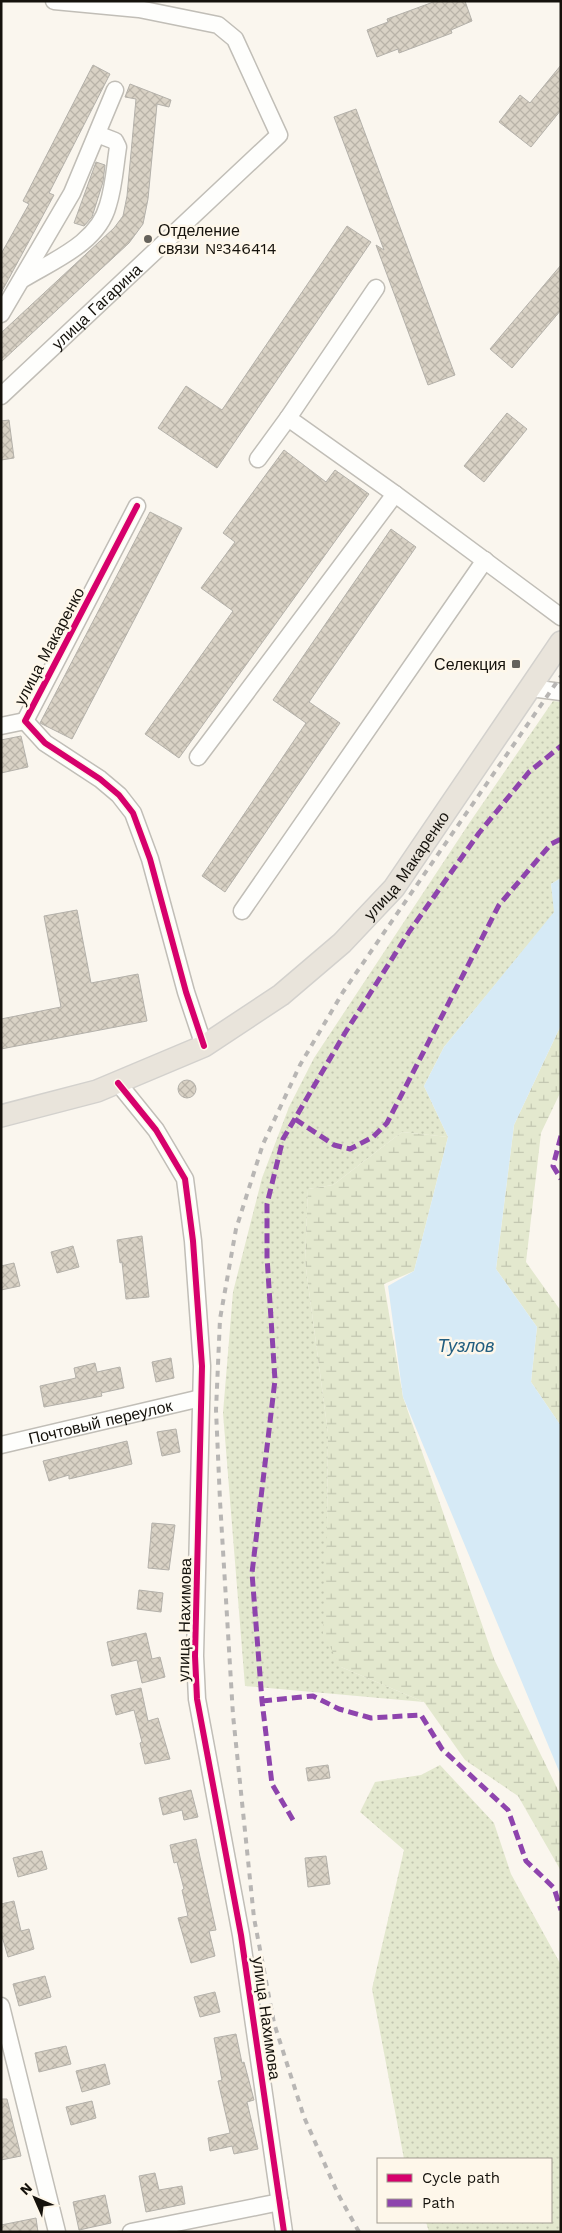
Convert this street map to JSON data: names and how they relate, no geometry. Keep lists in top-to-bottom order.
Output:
{
  "streets": {
    "main road": ["улица Макаренко"],
    "street": ["улица Гагарина", "Почтовый переулок", "улица Нахимова"]
  },
  "crossings": [
    ["улица Макаренко", "улица Нахимова"],
    ["Почтовый переулок", "улица Нахимова"]
  ],
  "water": ["Тузлов"],
  "places": {
    "other": ["Отделение связи №346414"],
    "transit": ["Селекция"]
  },
  "legend": ["Cycle path", "Path"],
  "north": "top left"
}
